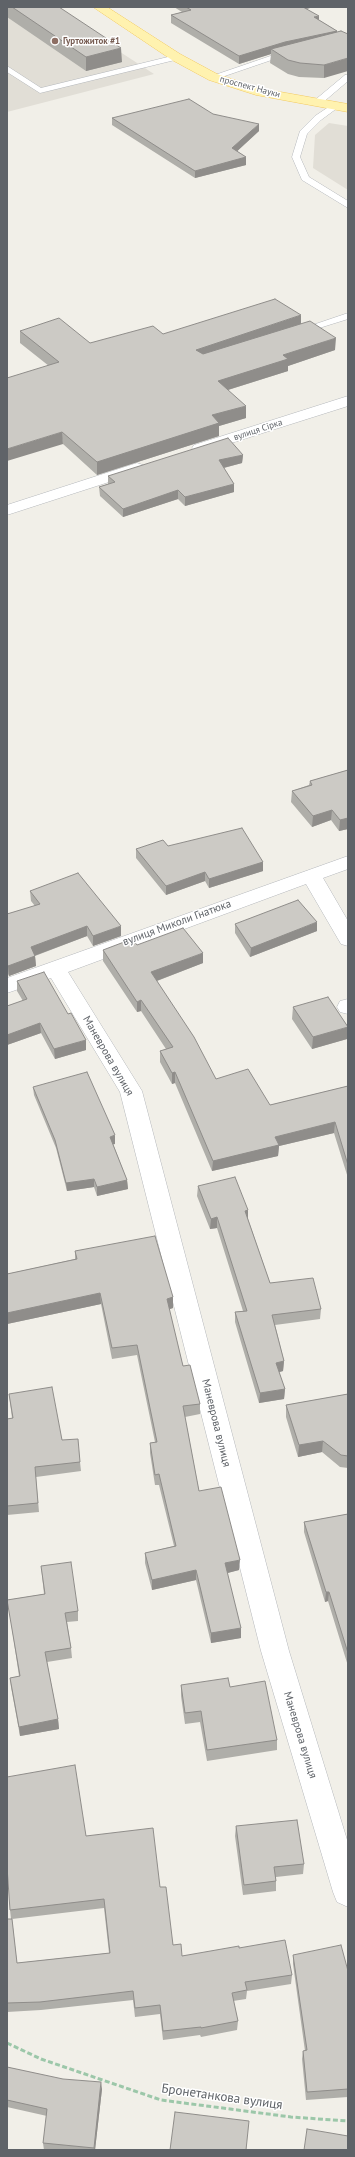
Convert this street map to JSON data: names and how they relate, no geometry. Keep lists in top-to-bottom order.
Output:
{
  "streets": {
    "main road": ["проспект Науки"],
    "street": ["вулиця Сірка", "вулиця Миколи Гнатюка", "Маневрова вулиця"],
    "path": ["Бронетанкова вулиця"]
  },
  "crossings": [
    ["вулиця Миколи Гнатюка", "Маневрова вулиця"]
  ],
  "places": ["Гуртожиток #1"]
}
